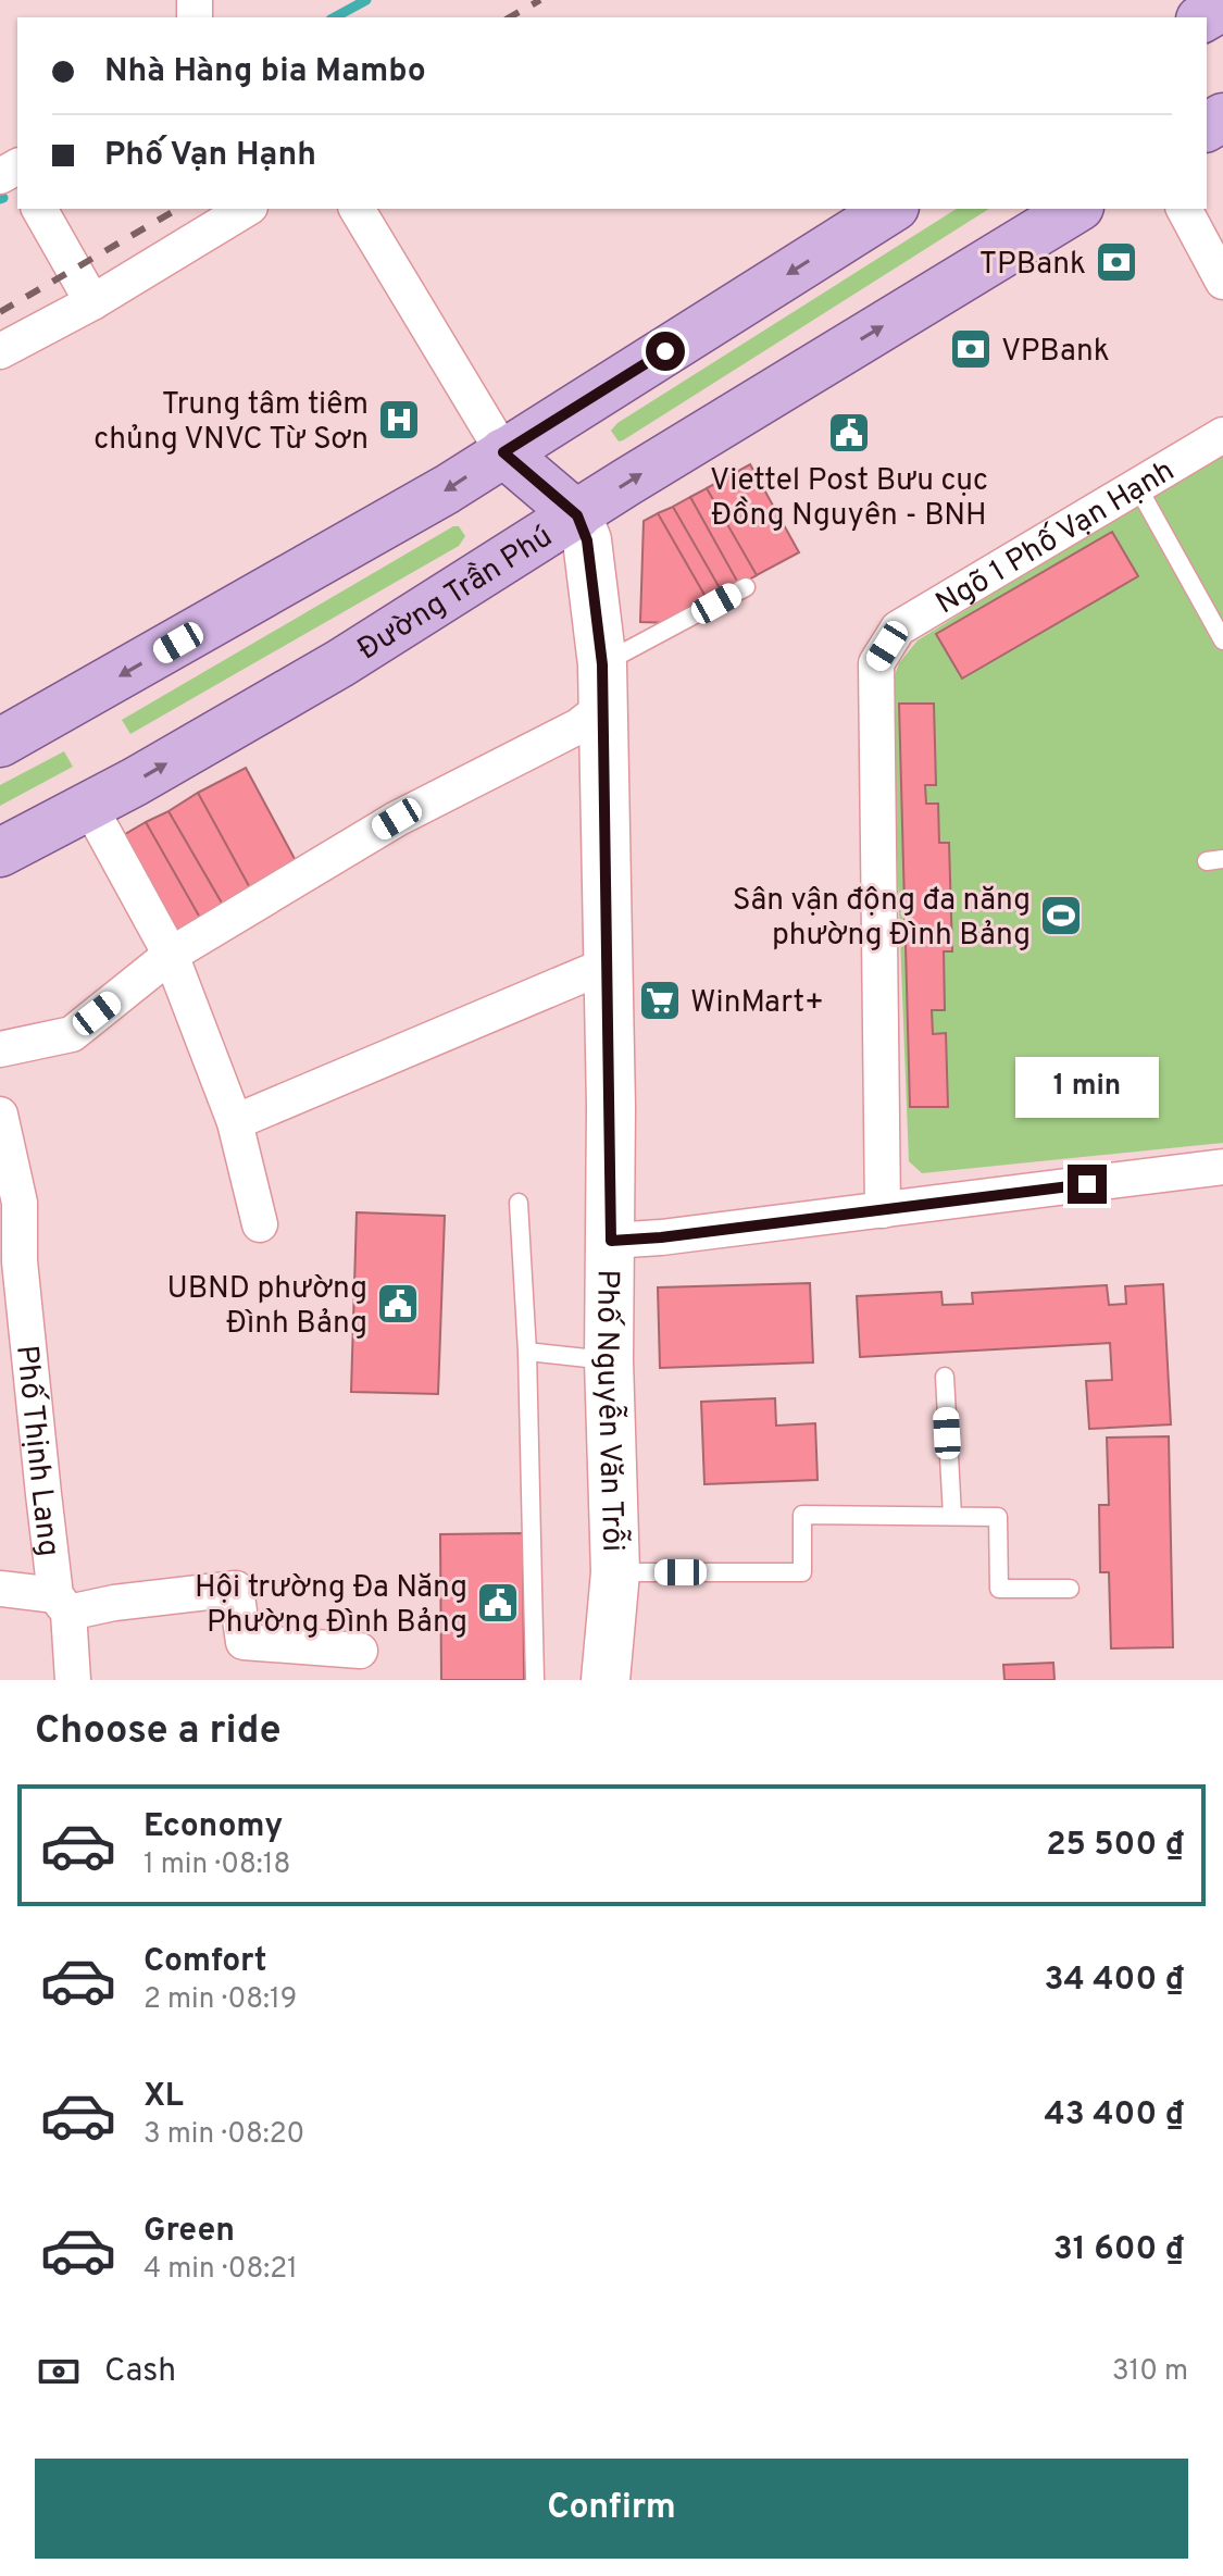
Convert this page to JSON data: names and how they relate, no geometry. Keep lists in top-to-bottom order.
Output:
{
  "streets": {
    "main road": ["Đường Trần Phú", "Phố Nguyễn Văn Trỗi"],
    "street": ["Ngõ 1 Phố Vạn Hạnh", "Phố Thịnh Lang"]
  },
  "crossings": [
    ["Đường Trần Phú", "Phố Nguyễn Văn Trỗi"]
  ],
  "places": {
    "bank": ["TPBank", "VPBank"],
    "hospital": ["Trung tâm tiêm chủng VNVC Từ Sơn"],
    "public building": ["Viettel Post Bưu cục Đồng Nguyên - BNH", "UBND phường Đình Bảng", "Hội trường Đa Năng Phường Đình Bảng"],
    "sports": ["Sân vận động đa năng phường Đình Bảng"],
    "supermarket": ["WinMart+"]
  },
  "page": {
    "banner": ["Nhà Hàng bia Mambo", "Phố Vạn Hạnh"],
    "bubble": "1 min",
    "heading": "Choose a ride",
    "list": [
      {
        "name": "Economy",
        "note": "1 min · 08:18",
        "value": "25 500 ₫"
      },
      {
        "name": "Comfort",
        "note": "2 min · 08:19",
        "value": "34 400 ₫"
      },
      {
        "name": "XL",
        "note": "3 min · 08:20",
        "value": "43 400 ₫"
      },
      {
        "name": "Green",
        "note": "4 min · 08:21",
        "value": "31 600 ₫"
      }
    ],
    "pay": ["Cash", "310 m"],
    "buttons": "Confirm"
  }
}
